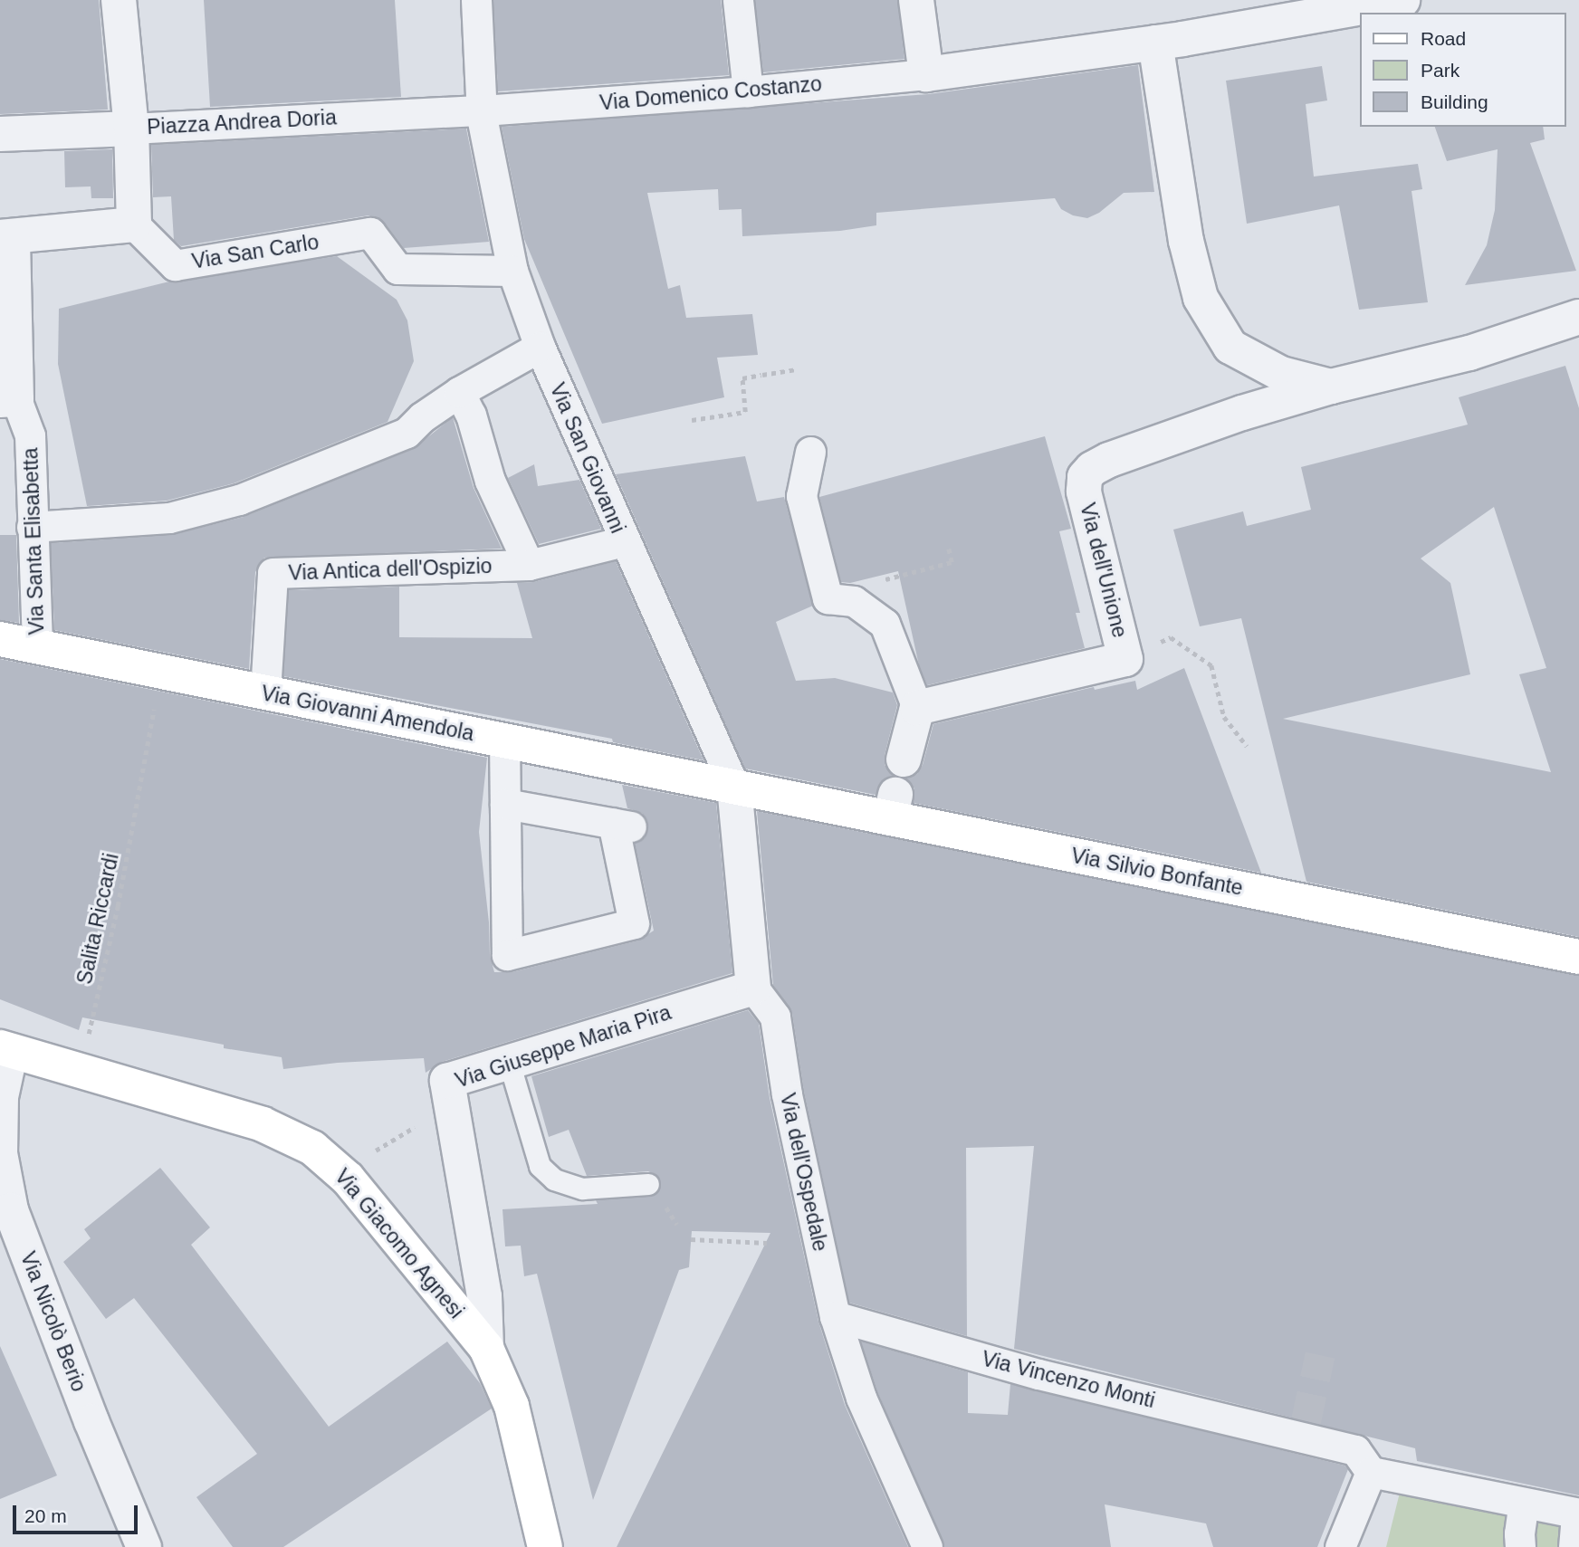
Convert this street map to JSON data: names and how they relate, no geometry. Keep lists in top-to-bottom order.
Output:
{
  "streets": {
    "main road": ["Via Giovanni Amendola", "Via Silvio Bonfante", "Via Giacomo Agnesi"],
    "street": [
      "Via Domenico Costanzo",
      "Piazza Andrea Doria",
      "Via San Carlo",
      "Via San Giovanni",
      "Via Santa Elisabetta",
      "Via Antica dell'Ospizio",
      "Via dell'Unione",
      "Via Giuseppe Maria Pira",
      "Via dell'Ospedale",
      "Via Nicolò Berio",
      "Via Vincenzo Monti"
    ],
    "path": ["Salita Riccardi"]
  },
  "crossings": [
    ["Via Domenico Costanzo", "Piazza Andrea Doria"],
    ["Via Domenico Costanzo", "Via San Giovanni"],
    ["Piazza Andrea Doria", "Via San Giovanni"],
    ["Via San Carlo", "Via San Giovanni"],
    ["Via San Giovanni", "Via Antica dell'Ospizio"],
    ["Via San Giovanni", "Via Giovanni Amendola"],
    ["Via San Giovanni", "Via Silvio Bonfante"],
    ["Via Santa Elisabetta", "Via Giovanni Amendola"],
    ["Via Antica dell'Ospizio", "Via Giovanni Amendola"],
    ["Via Giovanni Amendola", "Via Silvio Bonfante"],
    ["Via Giovanni Amendola", "Salita Riccardi"],
    ["Via Giuseppe Maria Pira", "Via dell'Ospedale"],
    ["Via Giuseppe Maria Pira", "Via Giacomo Agnesi"],
    ["Via dell'Ospedale", "Via Vincenzo Monti"],
    ["Via Giacomo Agnesi", "Via Nicolò Berio"]
  ],
  "legend": ["Road", "Park", "Building"],
  "scale_bar": "20 m"
}
